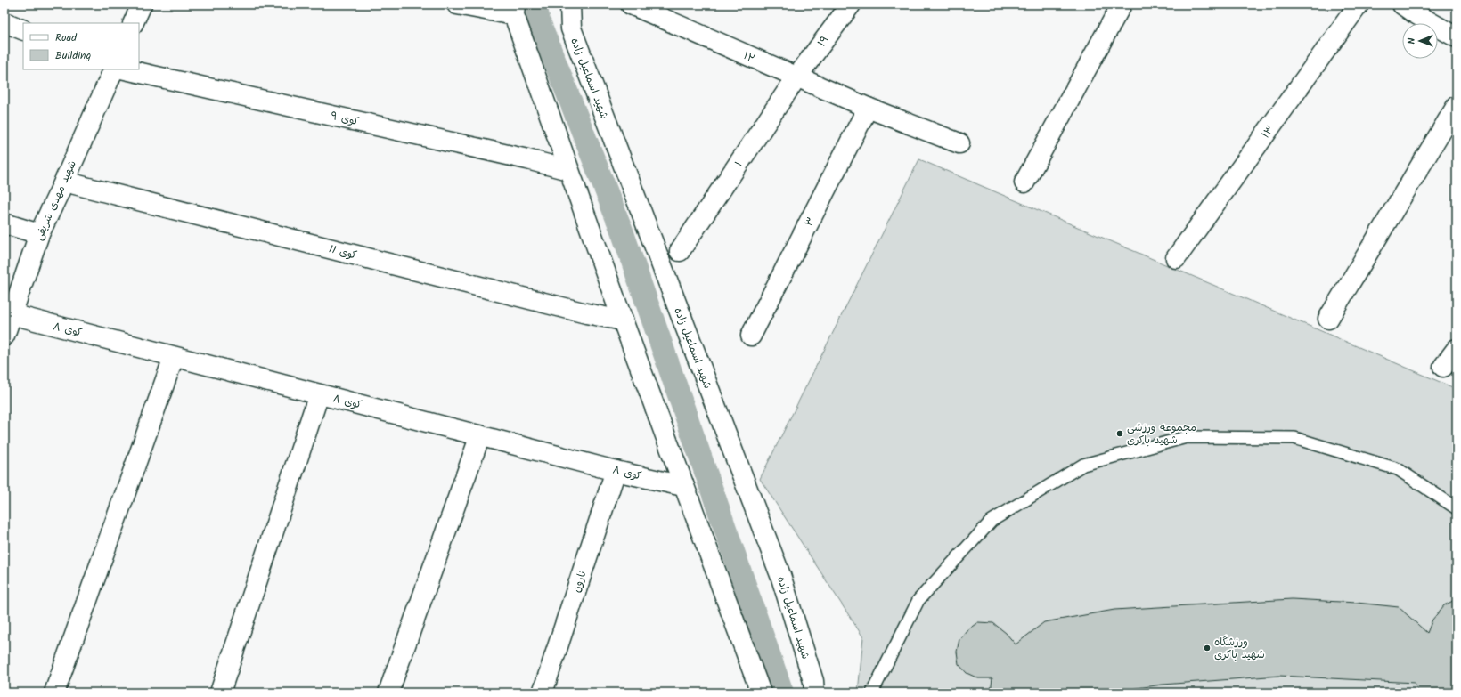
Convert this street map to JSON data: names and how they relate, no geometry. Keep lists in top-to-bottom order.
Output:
{
  "streets": {
    "street": [
      "۱۹",
      "۱۲",
      "شهید اسماعیل زاده",
      "کوی ۹",
      "۱۳",
      "۱",
      "شهید مهدی شریفی",
      "۳",
      "کوی 11",
      "کوی ۸",
      "نارون"
    ]
  },
  "crossings": [
    ["۱۹", "۱۲"],
    ["۱۹", "۱"],
    ["۱۲", "۱"],
    ["۱۲", "۳"],
    ["شهید مهدی شریفی", "کوی 11"],
    ["شهید مهدی شریفی", "کوی ۸"],
    ["کوی ۸", "نارون"]
  ],
  "places": ["مجموعه ورزشی شهید باکری", "ورزشگاه شهید باکری"],
  "legend": ["Road", "Building"],
  "north": "left"
}
